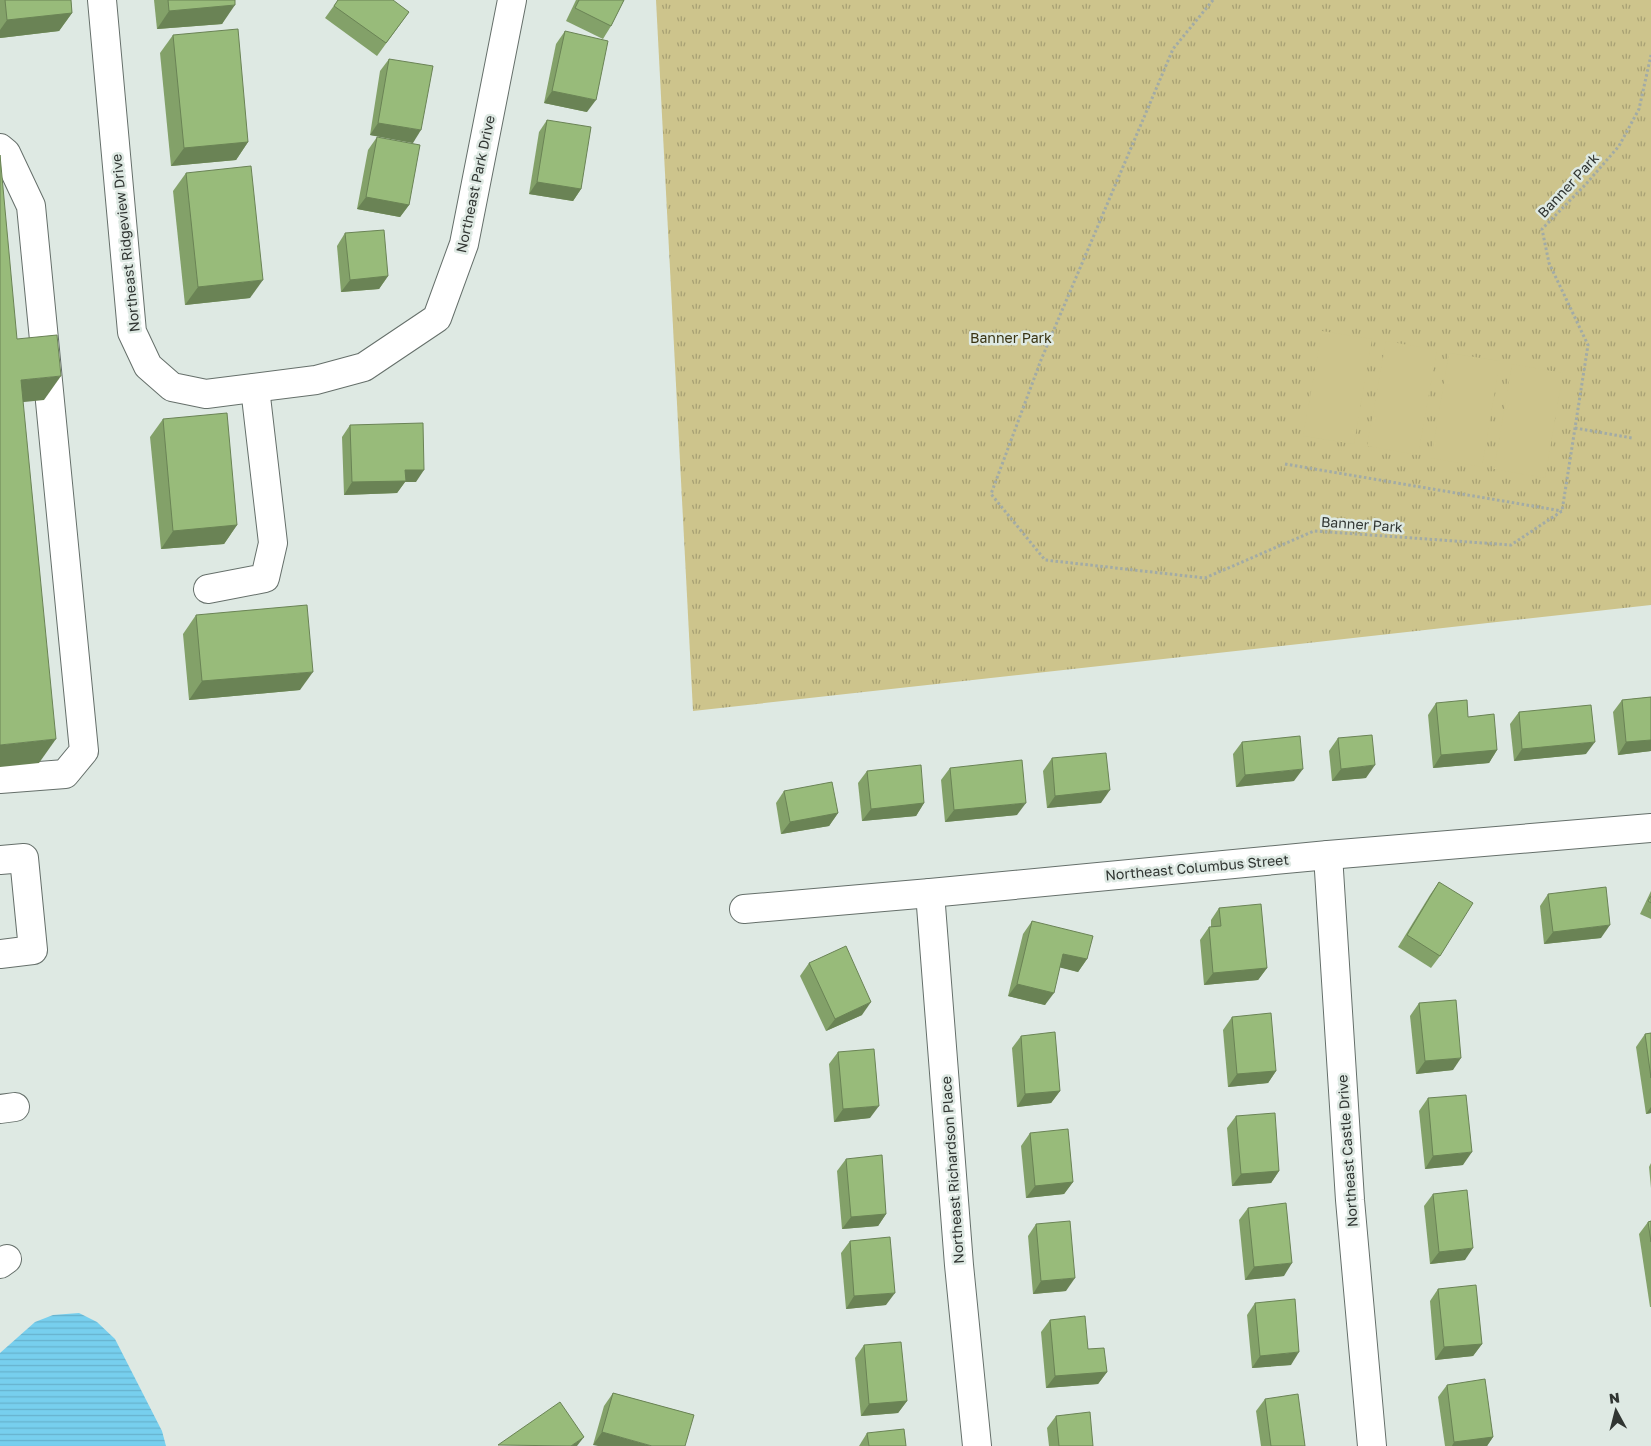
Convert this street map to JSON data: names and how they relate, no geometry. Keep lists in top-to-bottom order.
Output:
{
  "streets": {
    "street": [
      "Northeast Park Drive",
      "Northeast Ridgeview Drive",
      "Northeast Columbus Street",
      "Northeast Castle Drive",
      "Northeast Richardson Place"
    ],
    "path": ["Banner Park"]
  },
  "crossings": [
    ["Northeast Park Drive", "Northeast Ridgeview Drive"],
    ["Northeast Columbus Street", "Northeast Castle Drive"],
    ["Northeast Columbus Street", "Northeast Richardson Place"]
  ],
  "parks": ["Banner Park"],
  "north": "top"
}
